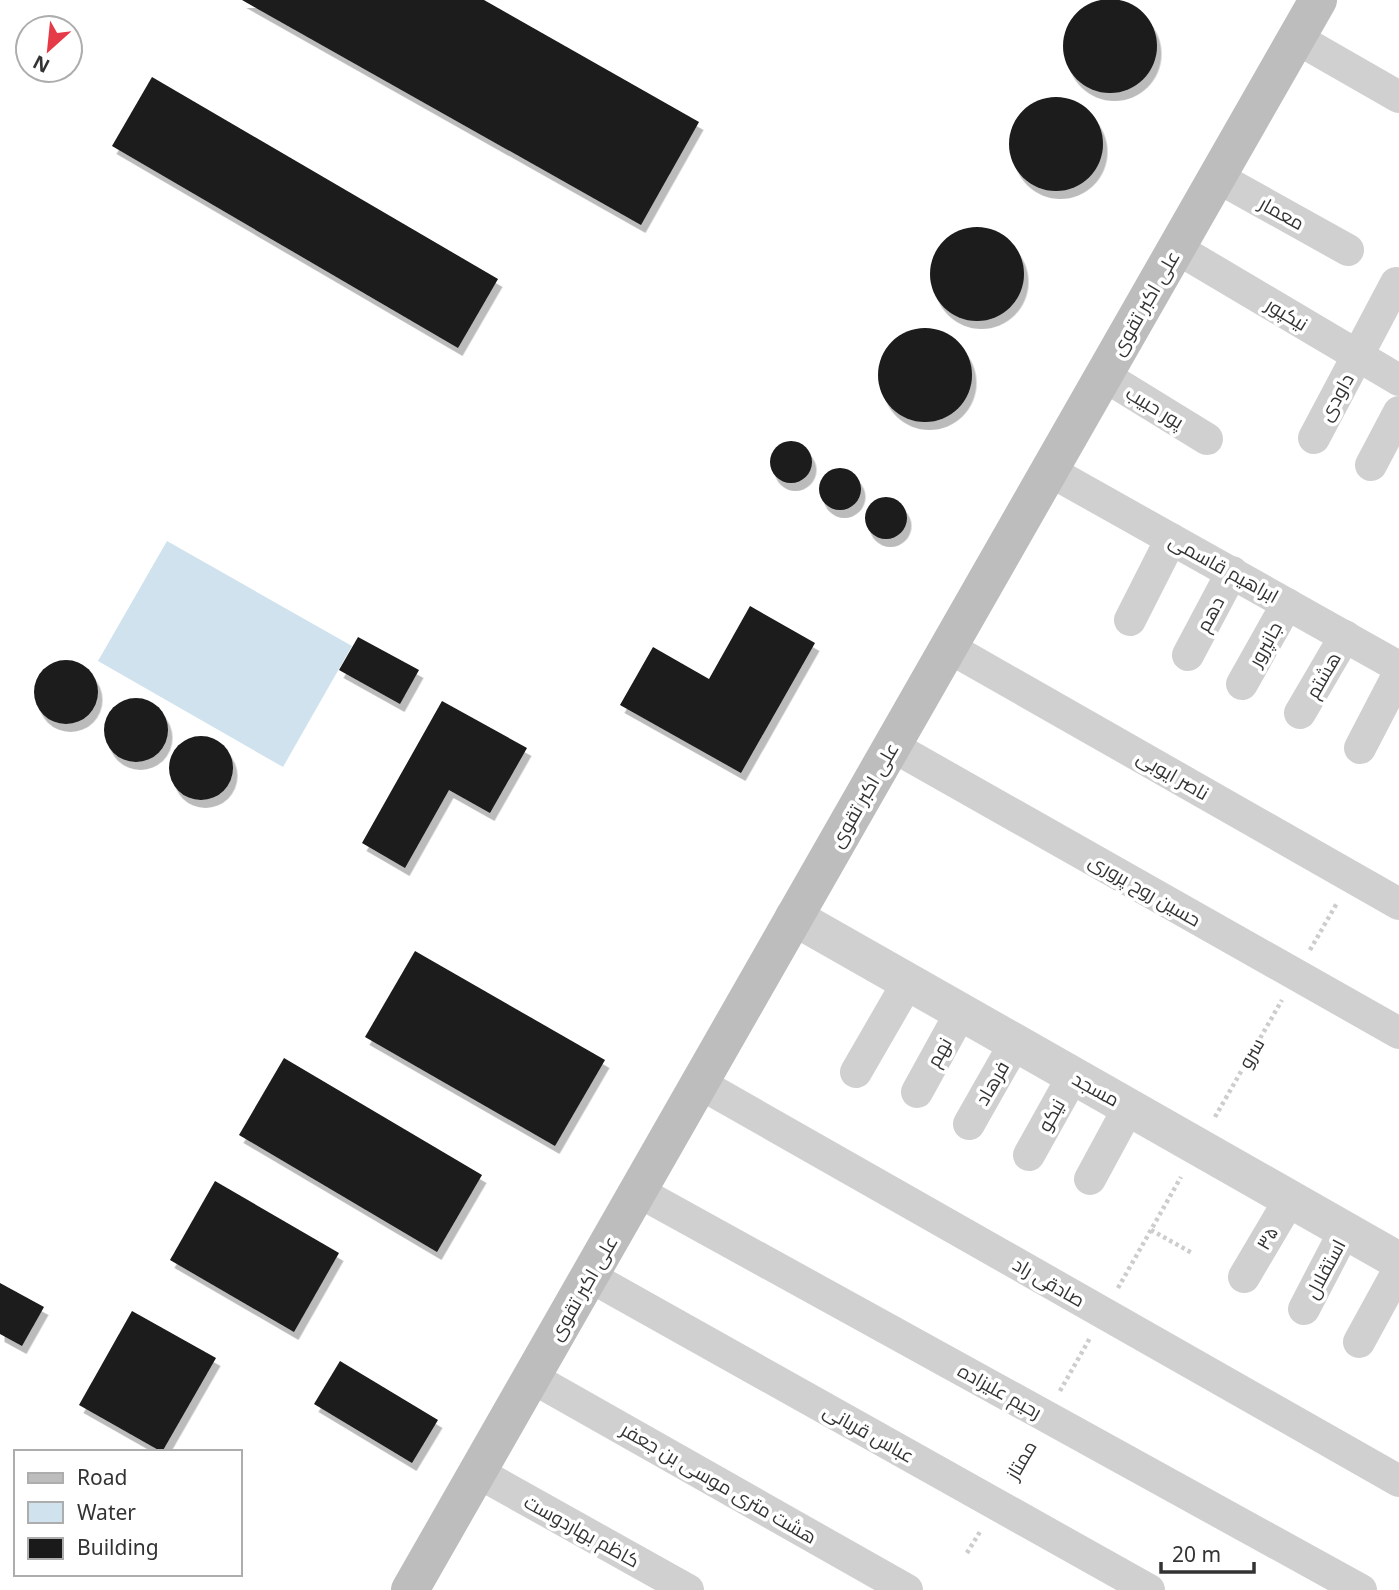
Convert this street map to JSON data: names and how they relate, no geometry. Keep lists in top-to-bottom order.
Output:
{
  "streets": {
    "main road": ["علی اکبر تقوی"],
    "street": [
      "معمار",
      "نیکپور",
      "داودی",
      "پور حبیب",
      "ابراهیم قاسمی",
      "دهم",
      "جانپرور",
      "هشتم",
      "ناصر ایوبی",
      "حسین روح پروری",
      "نهم",
      "فرهاد",
      "مسجد",
      "نیکو",
      "۳۵",
      "استقلال",
      "صادقی راد",
      "رحیم علیزاده",
      "عباس قربانی",
      "هشت متری موسی بن جعفر",
      "کاظم بهاردوست"
    ],
    "path": ["سرو", "ممتاز"]
  },
  "crossings": [
    ["معمار", "علی اکبر تقوی"],
    ["علی اکبر تقوی", "نیکپور"],
    ["علی اکبر تقوی", "پور حبیب"],
    ["علی اکبر تقوی", "ابراهیم قاسمی"],
    ["علی اکبر تقوی", "ناصر ایوبی"],
    ["علی اکبر تقوی", "حسین روح پروری"],
    ["علی اکبر تقوی", "مسجد"],
    ["علی اکبر تقوی", "صادقی راد"],
    ["علی اکبر تقوی", "رحیم علیزاده"],
    ["علی اکبر تقوی", "عباس قربانی"],
    ["علی اکبر تقوی", "هشت متری موسی بن جعفر"],
    ["علی اکبر تقوی", "کاظم بهاردوست"],
    ["نیکپور", "داودی"],
    ["ابراهیم قاسمی", "دهم"],
    ["ابراهیم قاسمی", "جانپرور"],
    ["ابراهیم قاسمی", "هشتم"],
    ["ناصر ایوبی", "سرو"],
    ["حسین روح پروری", "سرو"],
    ["نهم", "مسجد"],
    ["سرو", "مسجد"],
    ["سرو", "صادقی راد"],
    ["سرو", "رحیم علیزاده"],
    ["سرو", "ممتاز"],
    ["فرهاد", "مسجد"],
    ["مسجد", "نیکو"],
    ["مسجد", "۳۵"],
    ["مسجد", "استقلال"],
    ["رحیم علیزاده", "ممتاز"],
    ["عباس قربانی", "ممتاز"]
  ],
  "legend": ["Road", "Water", "Building"],
  "scale_bar": "20 m",
  "north": "bottom left"
}
